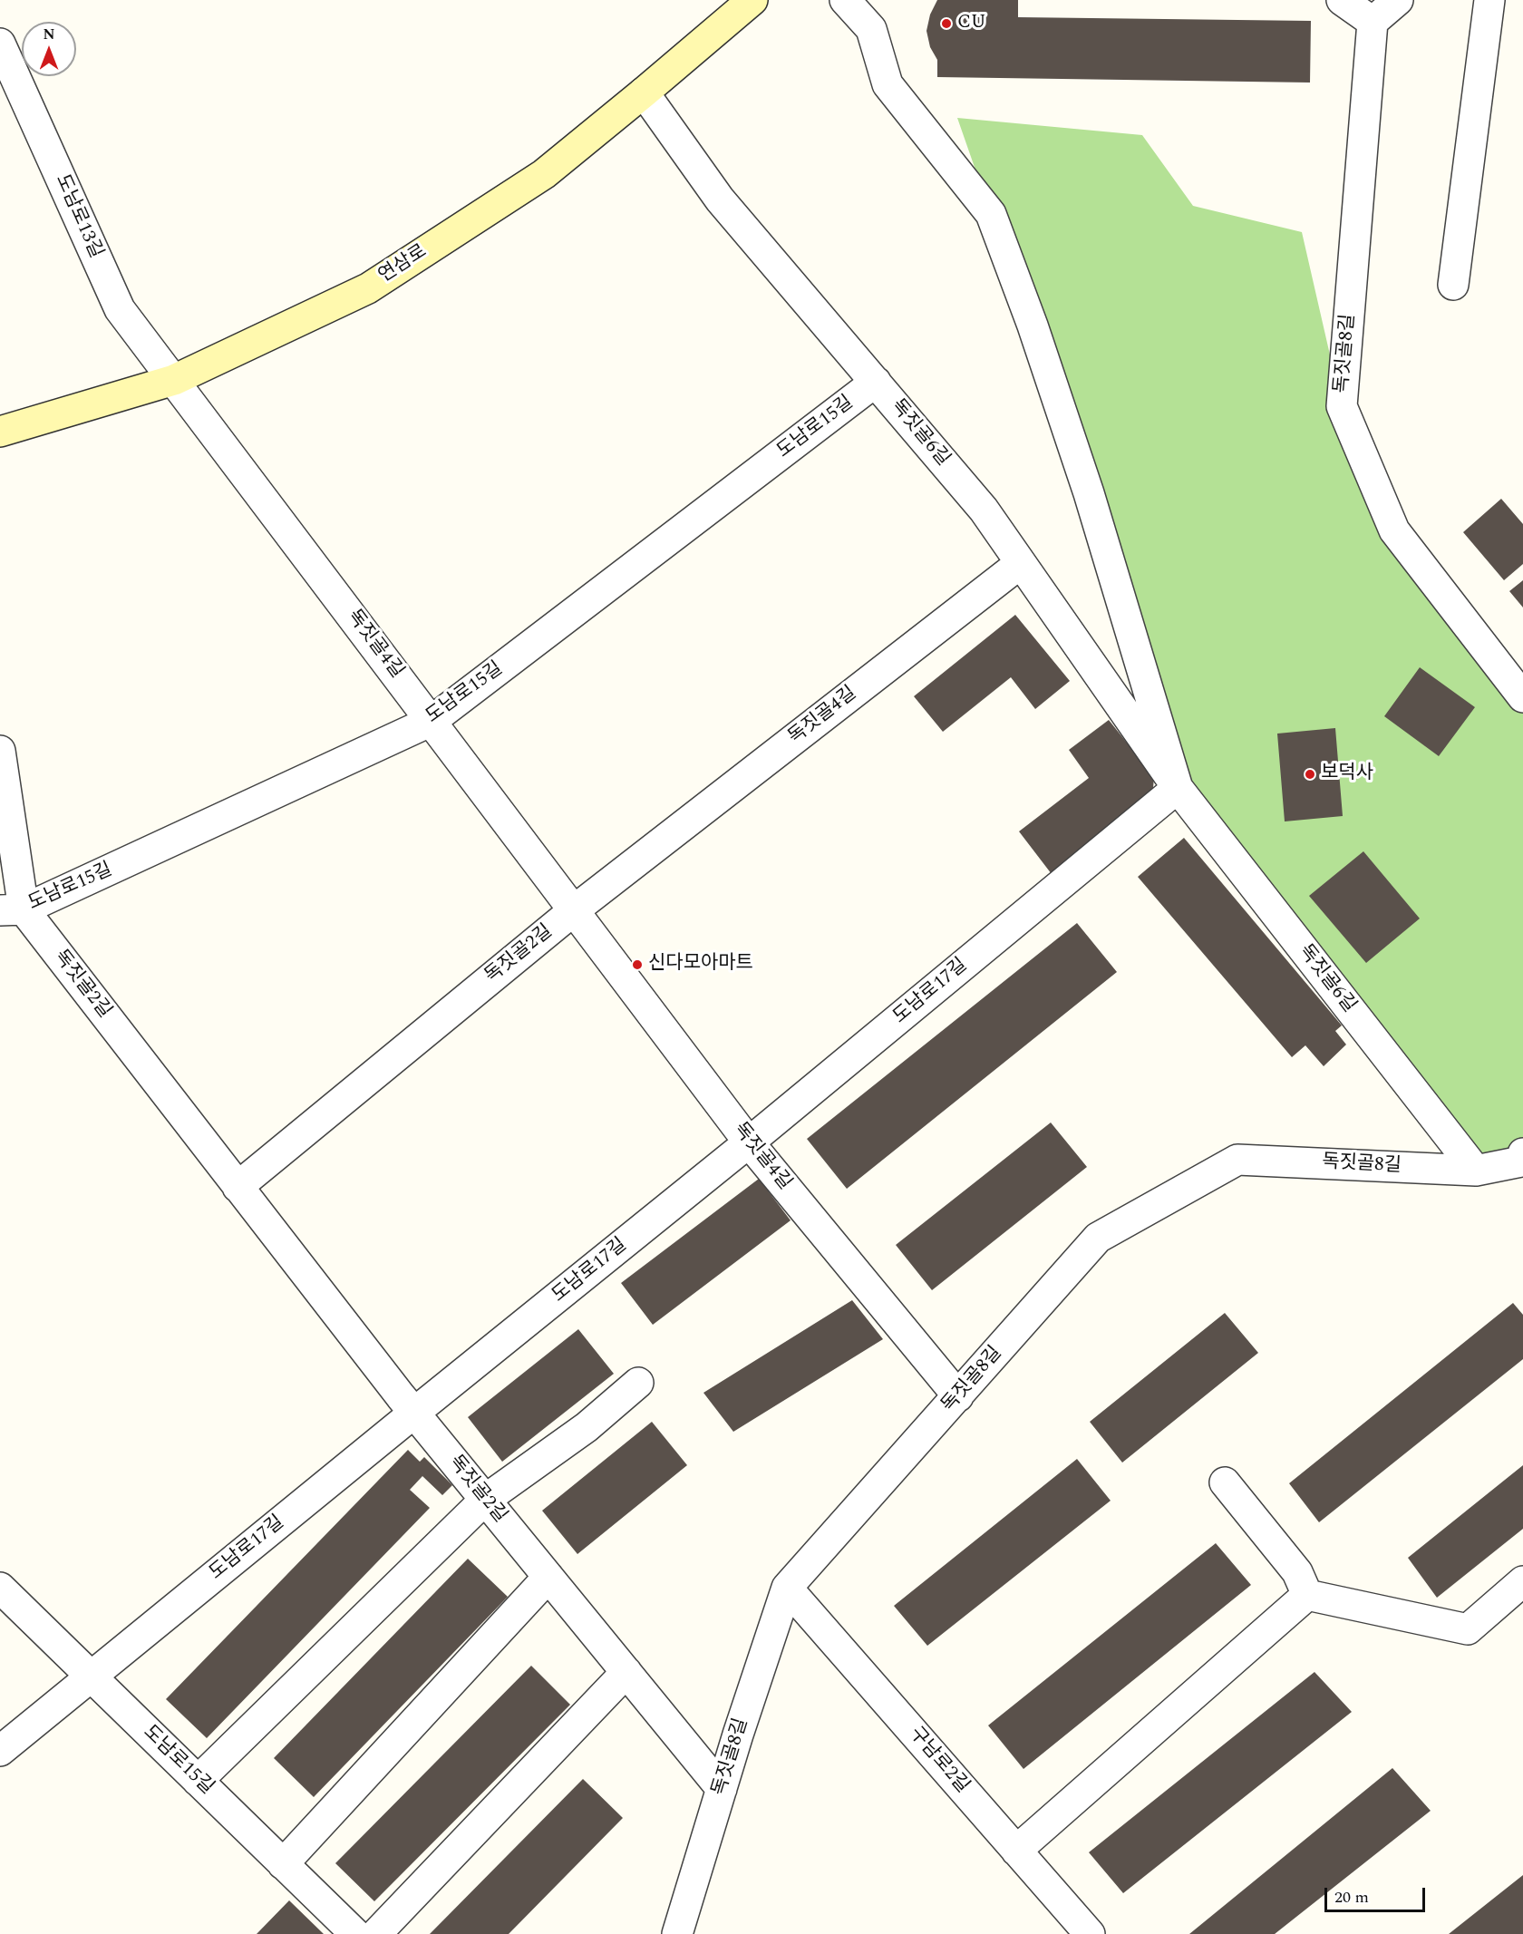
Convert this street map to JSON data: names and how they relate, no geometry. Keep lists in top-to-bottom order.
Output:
{
  "streets": {
    "main road": ["연삼로"],
    "street": [
      "도남로13길",
      "독짓골8길",
      "도남로15길",
      "독짓골6길",
      "독짓골4길",
      "독짓골2길",
      "도남로17길",
      "구남로2길"
    ]
  },
  "crossings": [
    ["도남로13길", "연삼로"],
    ["도남로13길", "독짓골4길"],
    ["연삼로", "독짓골6길"],
    ["연삼로", "독짓골4길"],
    ["독짓골8길", "독짓골6길"],
    ["독짓골8길", "독짓골4길"],
    ["독짓골8길", "독짓골2길"],
    ["독짓골8길", "구남로2길"],
    ["도남로15길", "독짓골6길"],
    ["도남로15길", "독짓골4길"],
    ["도남로15길", "독짓골2길"],
    ["도남로15길", "도남로17길"],
    ["독짓골6길", "독짓골4길"],
    ["독짓골6길", "도남로17길"],
    ["독짓골4길", "독짓골2길"],
    ["독짓골4길", "도남로17길"],
    ["독짓골2길", "도남로17길"]
  ],
  "places": ["CU", "보덕사", "신다모아마트"],
  "scale_bar": "20 m",
  "north": "top"
}
